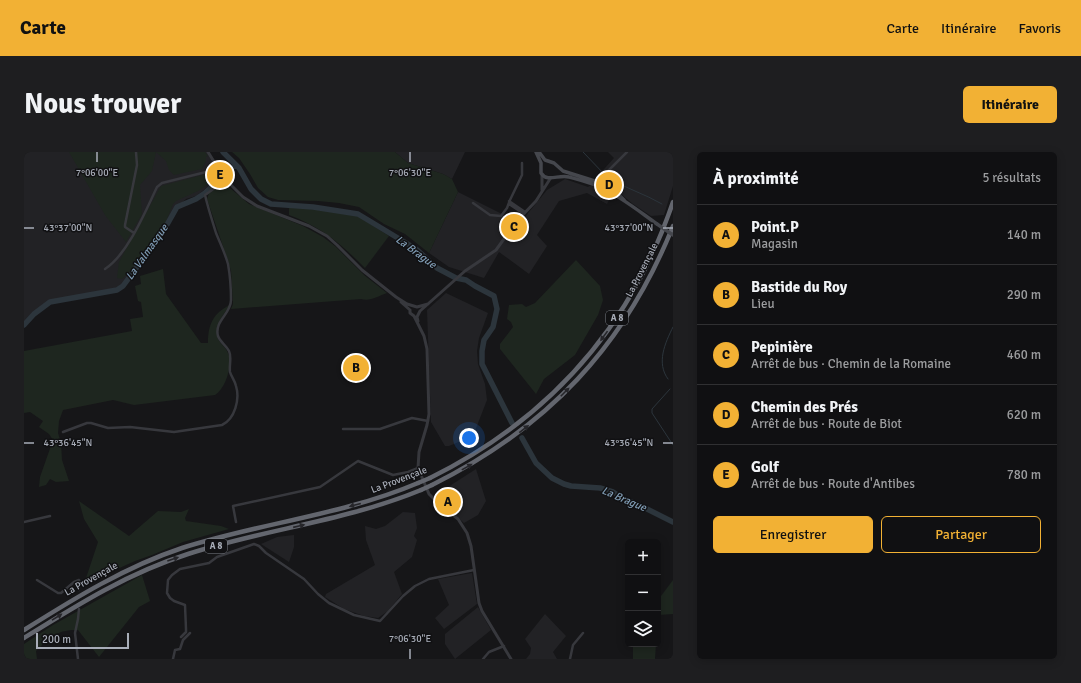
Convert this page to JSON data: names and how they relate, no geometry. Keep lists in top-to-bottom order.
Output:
{
  "streets": {
    "highway": ["La Provençale", "A 8"]
  },
  "water": ["La Valmasque", "La Brague"],
  "scale_bar": "200 m",
  "page": {
    "header": "Carte",
    "nav": ["Carte", "Itinéraire", "Favoris"],
    "buttons": [
      "Itinéraire",
      ["Enregistrer", "Partager"]
    ],
    "title": "Nous trouver",
    "heading": ["À proximité", "5 résultats"],
    "pins": [
      "E",
      "D",
      "C",
      "B",
      "A"
    ],
    "list": [
      {
        "mark": "A",
        "name": "Point.P",
        "note": "Magasin",
        "value": "140 m"
      },
      {
        "mark": "B",
        "name": "Bastide du Roy",
        "note": "Lieu",
        "value": "290 m"
      },
      {
        "mark": "C",
        "name": "Pepinière",
        "note": "Arrêt de bus · Chemin de la Romaine",
        "value": "460 m"
      },
      {
        "mark": "D",
        "name": "Chemin des Prés",
        "note": "Arrêt de bus · Route de Biot",
        "value": "620 m"
      },
      {
        "mark": "E",
        "name": "Golf",
        "note": "Arrêt de bus · Route d'Antibes",
        "value": "780 m"
      }
    ],
    "map_buttons": ["+", "−"],
    "scale": "200 m"
  },
  "coordinates": [
    "7°06'00\"E",
    "7°06'30\"E",
    "43°37'00\"N",
    "43°36'45\"N"
  ]
}
